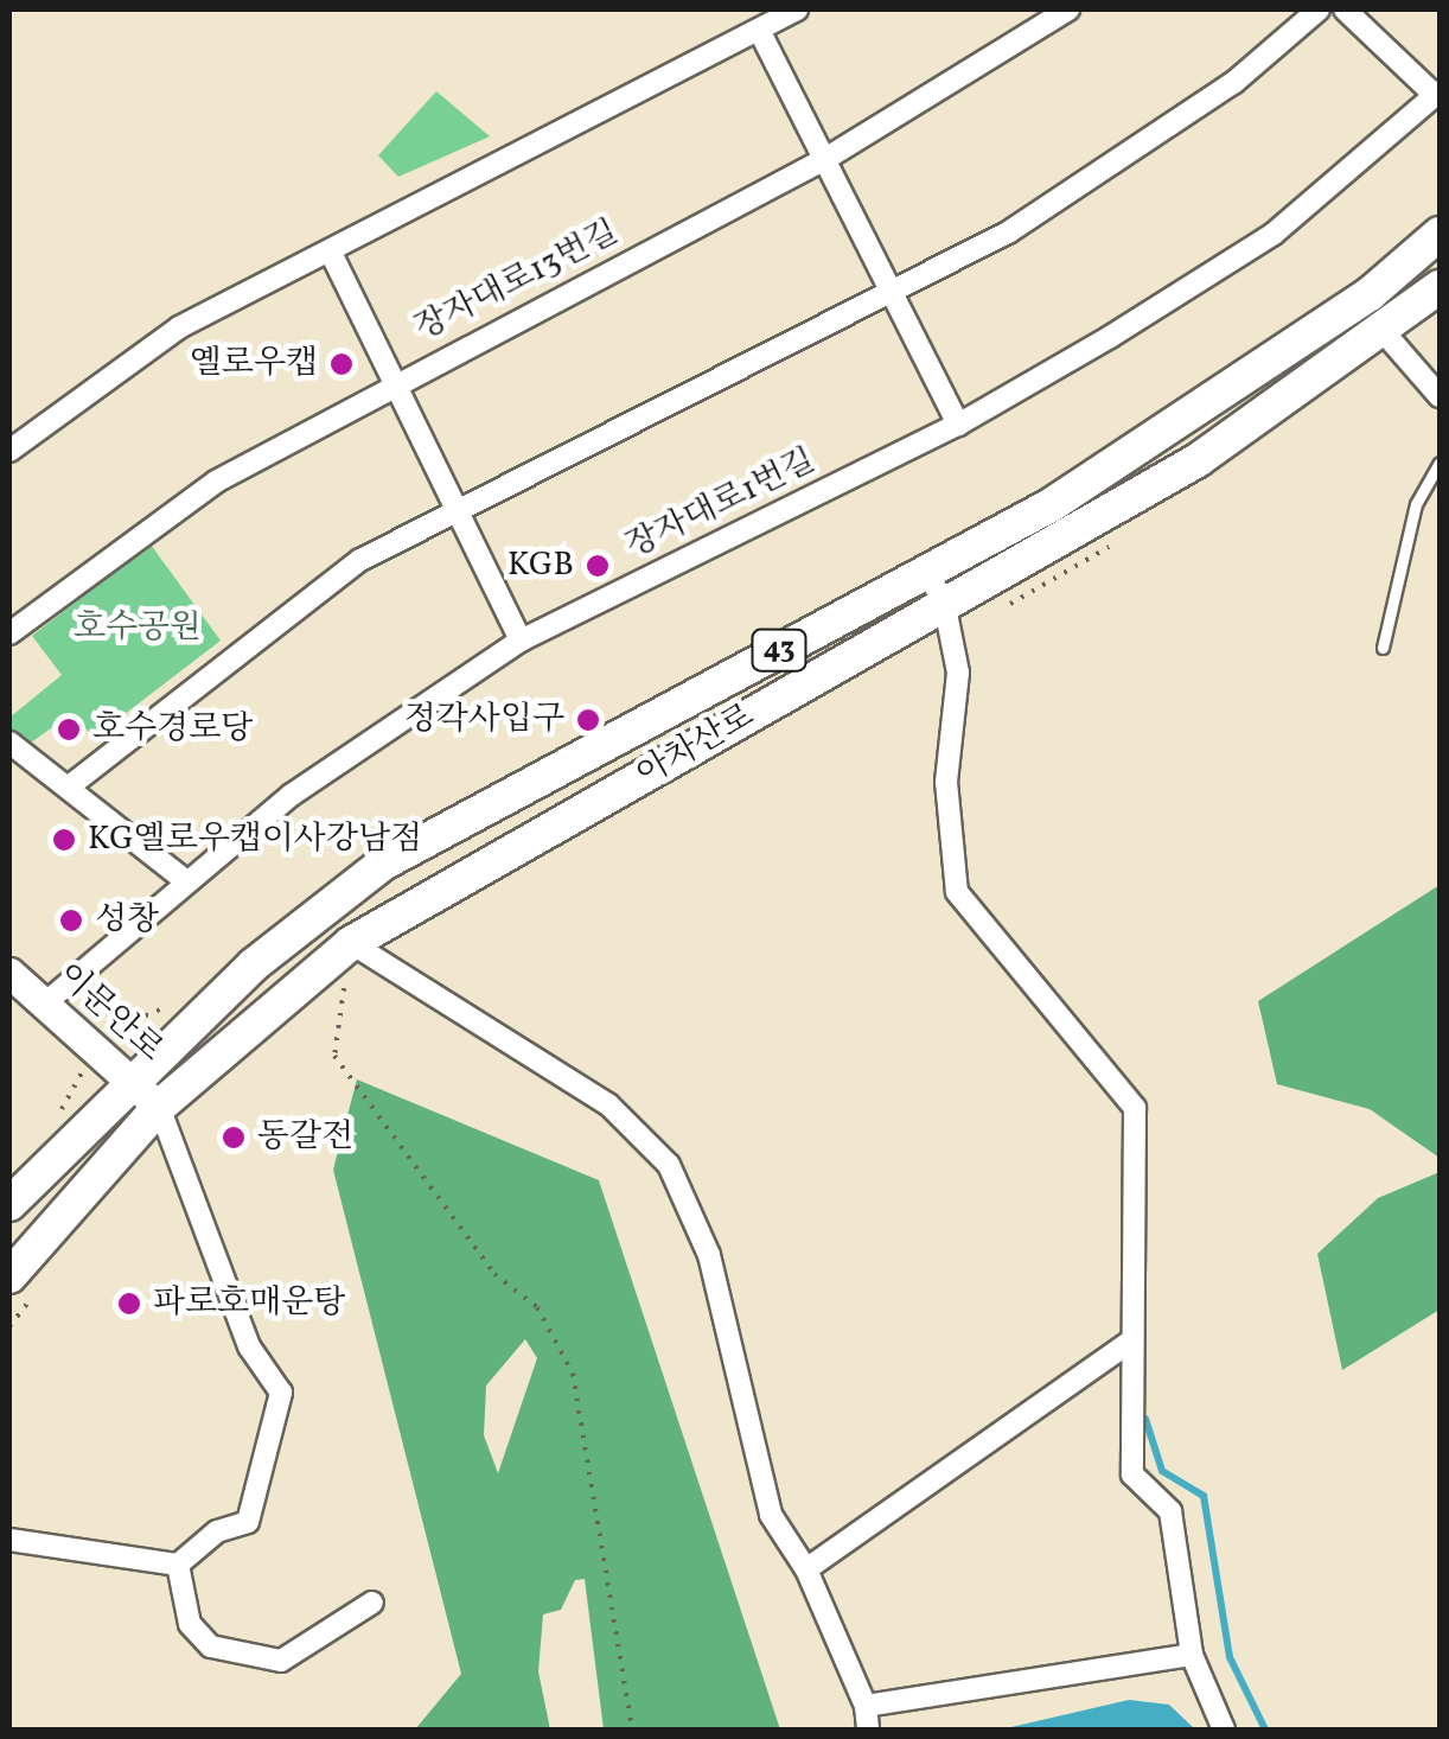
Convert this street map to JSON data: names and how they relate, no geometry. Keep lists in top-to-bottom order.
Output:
{
  "streets": {
    "main road": ["43", "아차산로"],
    "street": ["장자대로13번길", "장자대로1번길", "이문안로"]
  },
  "crossings": [
    ["장자대로1번길", "이문안로"],
    ["아차산로", "이문안로"]
  ],
  "parks": ["호수공원"],
  "places": [
    "옐로우캡",
    "KGB",
    "정각사입구",
    "호수경로당",
    "KG옐로우캡이사강남점",
    "성창",
    "동갈전",
    "파로호매운탕"
  ]
}
